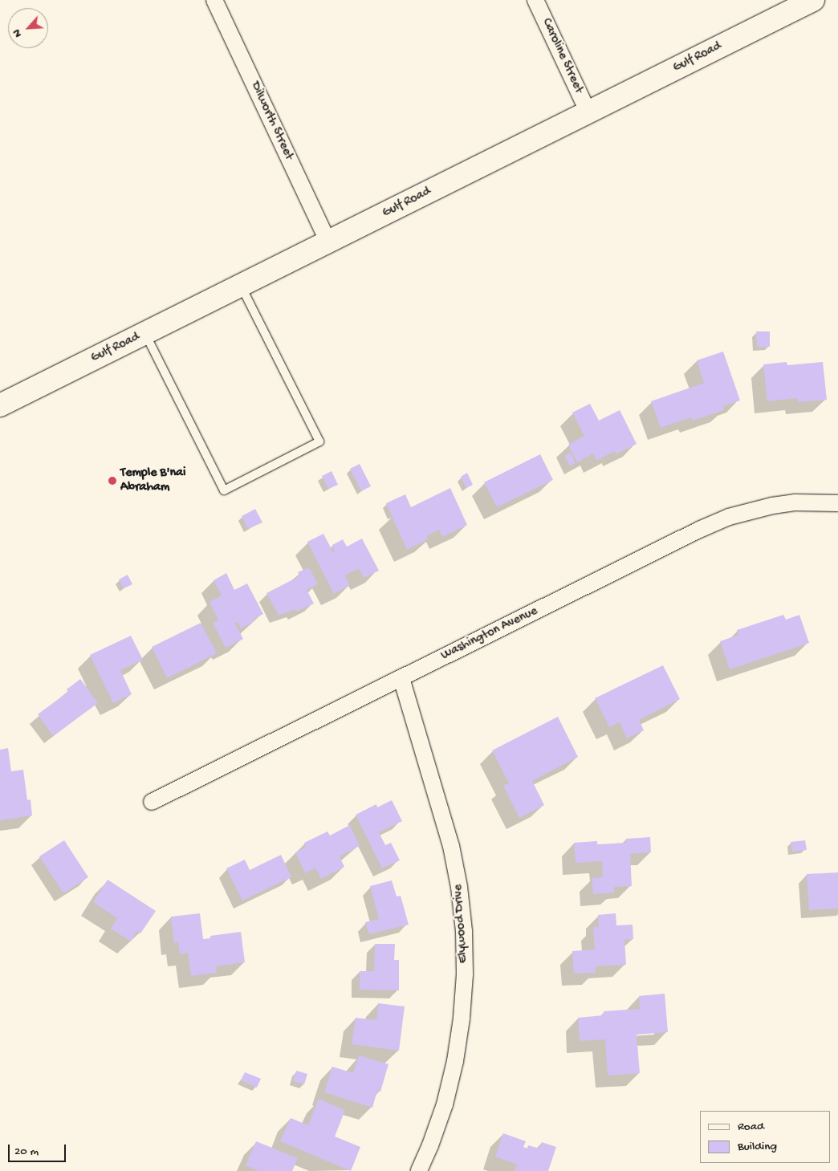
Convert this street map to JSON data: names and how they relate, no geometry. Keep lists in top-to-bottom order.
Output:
{
  "streets": {
    "street": [
      "Caroline Street",
      "Gulf Road",
      "Dilworth Street",
      "Washington Avenue",
      "Elywood Drive"
    ]
  },
  "crossings": [
    ["Caroline Street", "Gulf Road"],
    ["Gulf Road", "Dilworth Street"],
    ["Washington Avenue", "Elywood Drive"]
  ],
  "places": ["Temple B'nai Abraham"],
  "legend": ["Road", "Building"],
  "scale_bar": "20 m",
  "north": "bottom left"
}
